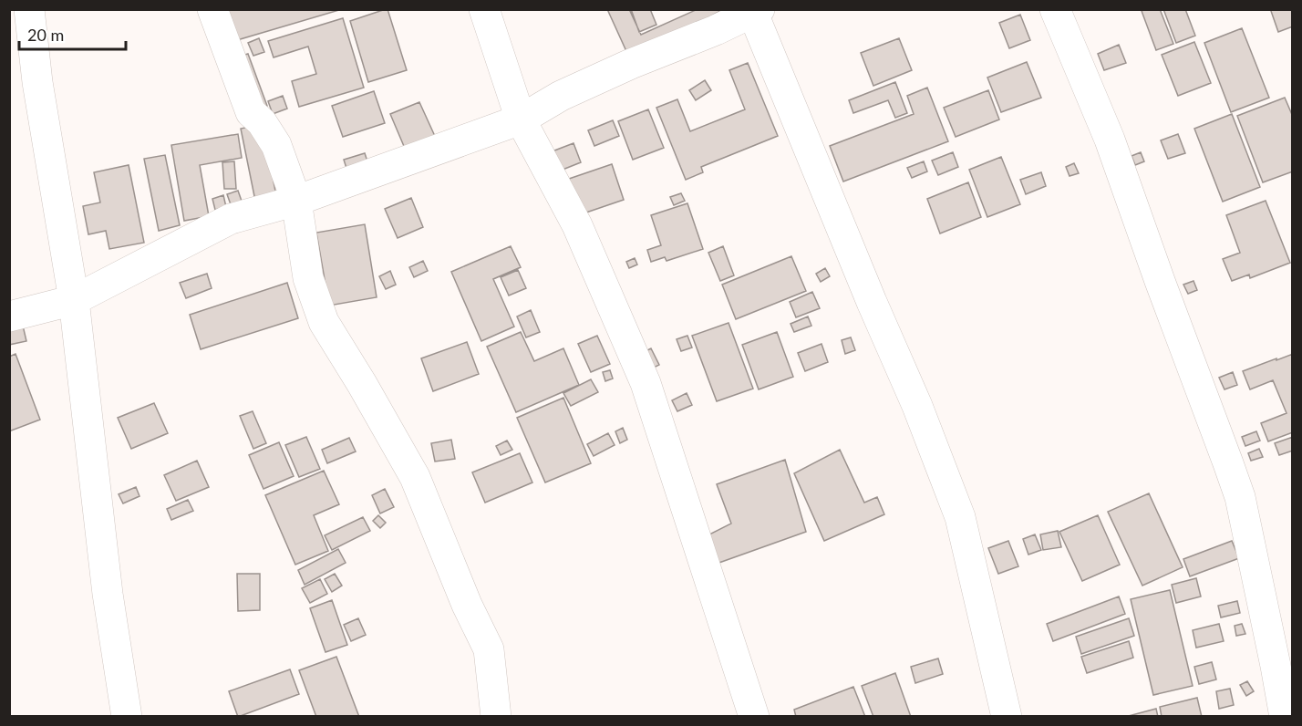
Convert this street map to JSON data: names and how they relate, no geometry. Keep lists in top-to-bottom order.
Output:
{
  "scale_bar": "20 m"
}
